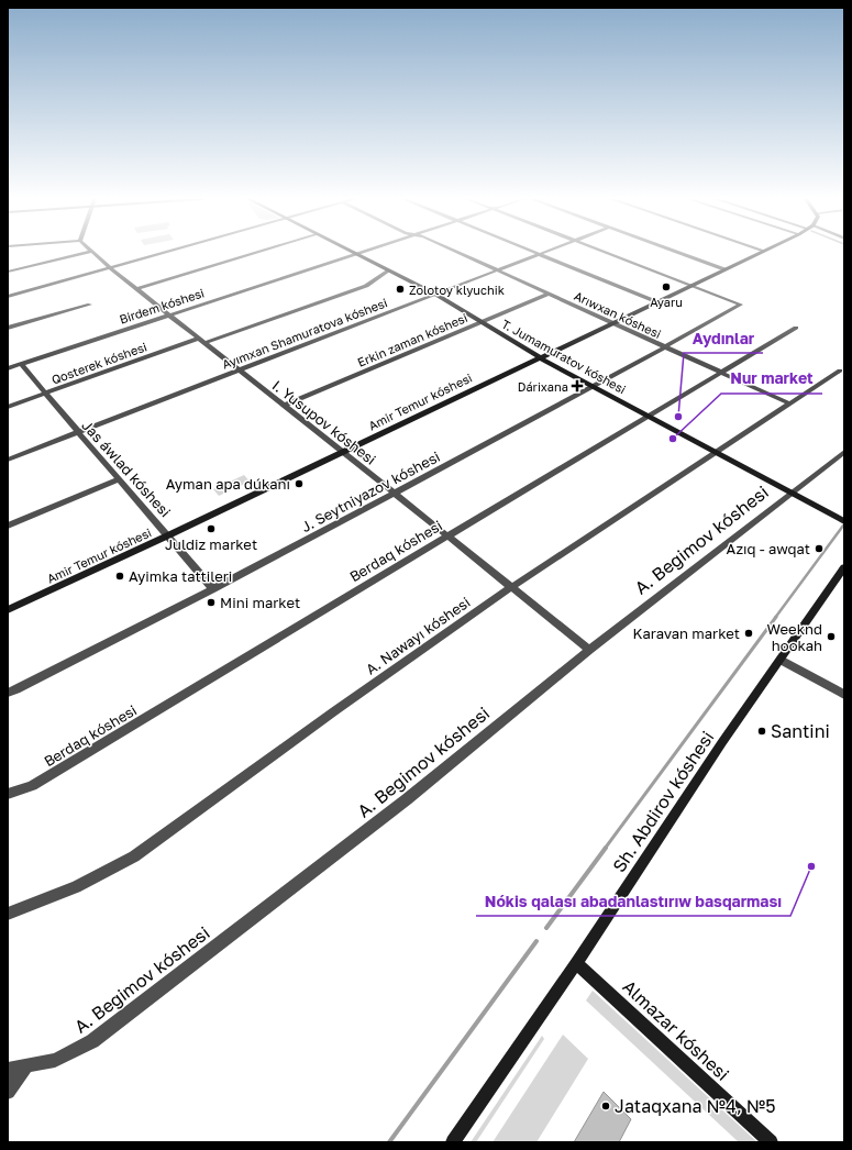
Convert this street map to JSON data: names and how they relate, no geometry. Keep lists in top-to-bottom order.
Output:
{
  "streets": {
    "street": [
      "Birdem kóshesi",
      "Arıwxan kóshesi",
      "Ayımxan Shamuratova kóshesi",
      "Erkin zaman kóshesi",
      "T. Jumamuratov kóshesi",
      "Qosterek kóshesi",
      "Amir Temur kóshesi",
      "I. Yusupov kóshesi",
      "Jas áwlad kóshesi",
      "J. Seytniyazov kóshesi",
      "A. Begimov kóshesi",
      "Berdaq kóshesi",
      "A. Nawayı kóshesi",
      "Sh. Abdirov kóshesi",
      "Almazar kóshesi"
    ]
  },
  "crossings": [
    ["Birdem kóshesi", "T. Jumamuratov kóshesi"],
    ["Birdem kóshesi", "I. Yusupov kóshesi"],
    ["Birdem kóshesi", "Jas áwlad kóshesi"],
    ["Arıwxan kóshesi", "Ayımxan Shamuratova kóshesi"],
    ["Arıwxan kóshesi", "Erkin zaman kóshesi"],
    ["Arıwxan kóshesi", "Amir Temur kóshesi"],
    ["Arıwxan kóshesi", "J. Seytniyazov kóshesi"],
    ["Arıwxan kóshesi", "Berdaq kóshesi"],
    ["Arıwxan kóshesi", "A. Nawayı kóshesi"],
    ["Ayımxan Shamuratova kóshesi", "T. Jumamuratov kóshesi"],
    ["Ayımxan Shamuratova kóshesi", "I. Yusupov kóshesi"],
    ["Ayımxan Shamuratova kóshesi", "Jas áwlad kóshesi"],
    ["Erkin zaman kóshesi", "T. Jumamuratov kóshesi"],
    ["Erkin zaman kóshesi", "I. Yusupov kóshesi"],
    ["T. Jumamuratov kóshesi", "Qosterek kóshesi"],
    ["T. Jumamuratov kóshesi", "Amir Temur kóshesi"],
    ["T. Jumamuratov kóshesi", "J. Seytniyazov kóshesi"],
    ["T. Jumamuratov kóshesi", "A. Begimov kóshesi"],
    ["T. Jumamuratov kóshesi", "Berdaq kóshesi"],
    ["T. Jumamuratov kóshesi", "A. Nawayı kóshesi"],
    ["Qosterek kóshesi", "I. Yusupov kóshesi"],
    ["Qosterek kóshesi", "Jas áwlad kóshesi"],
    ["Amir Temur kóshesi", "I. Yusupov kóshesi"],
    ["Amir Temur kóshesi", "Jas áwlad kóshesi"],
    ["Amir Temur kóshesi", "J. Seytniyazov kóshesi"],
    ["I. Yusupov kóshesi", "J. Seytniyazov kóshesi"],
    ["I. Yusupov kóshesi", "A. Begimov kóshesi"],
    ["I. Yusupov kóshesi", "Berdaq kóshesi"],
    ["I. Yusupov kóshesi", "A. Nawayı kóshesi"],
    ["Jas áwlad kóshesi", "J. Seytniyazov kóshesi"],
    ["Sh. Abdirov kóshesi", "Almazar kóshesi"]
  ],
  "places": {
    "other": [
      "Ayaru",
      "Zolotoy klyuchik",
      "Aydınlar",
      "Nur market",
      "Ayman apa dúkanı",
      "Juldiz market",
      "Azıq - awqat",
      "Ayimka tattileri",
      "Mini market",
      "Karavan market",
      "Weeknd hookah",
      "Santini",
      "Nókis qalası abadanlastırıw basqarması",
      "Jataqxana №4, №5"
    ],
    "health": ["Dárixana"]
  }
}
